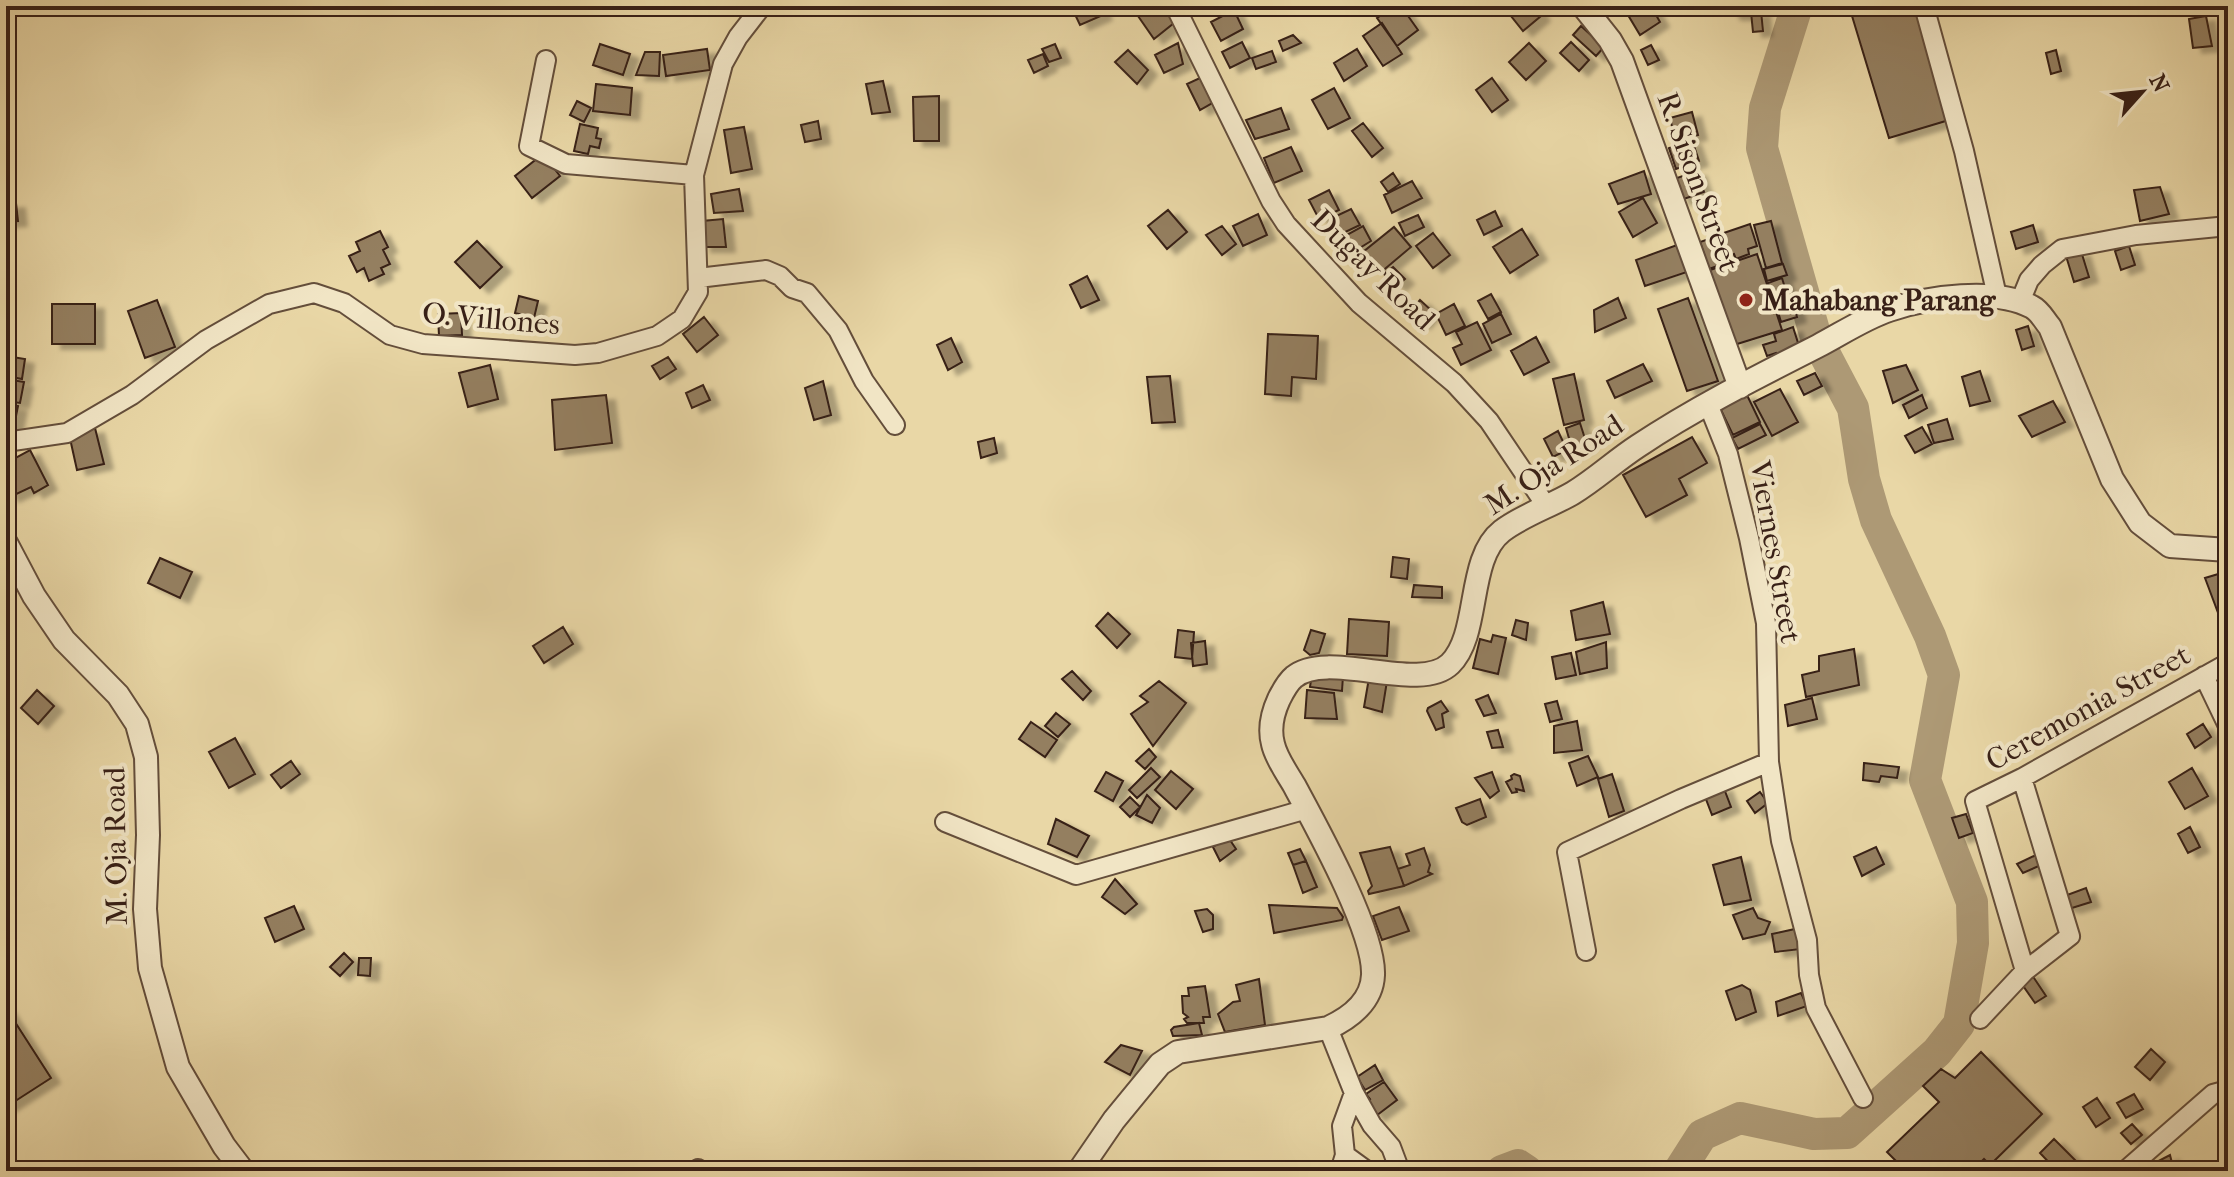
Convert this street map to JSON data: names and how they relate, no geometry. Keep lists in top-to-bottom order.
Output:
{
  "streets": {
    "street": [
      "R. Sison Street",
      "Dugay Road",
      "O. Villones",
      "M. Oja Road",
      "Viernes Street",
      "Ceremonia Street"
    ]
  },
  "crossings": [
    ["R. Sison Street", "M. Oja Road"],
    ["Dugay Road", "M. Oja Road"],
    ["M. Oja Road", "Viernes Street"]
  ],
  "places": ["Mahabang Parang"],
  "north": "top right"
}
